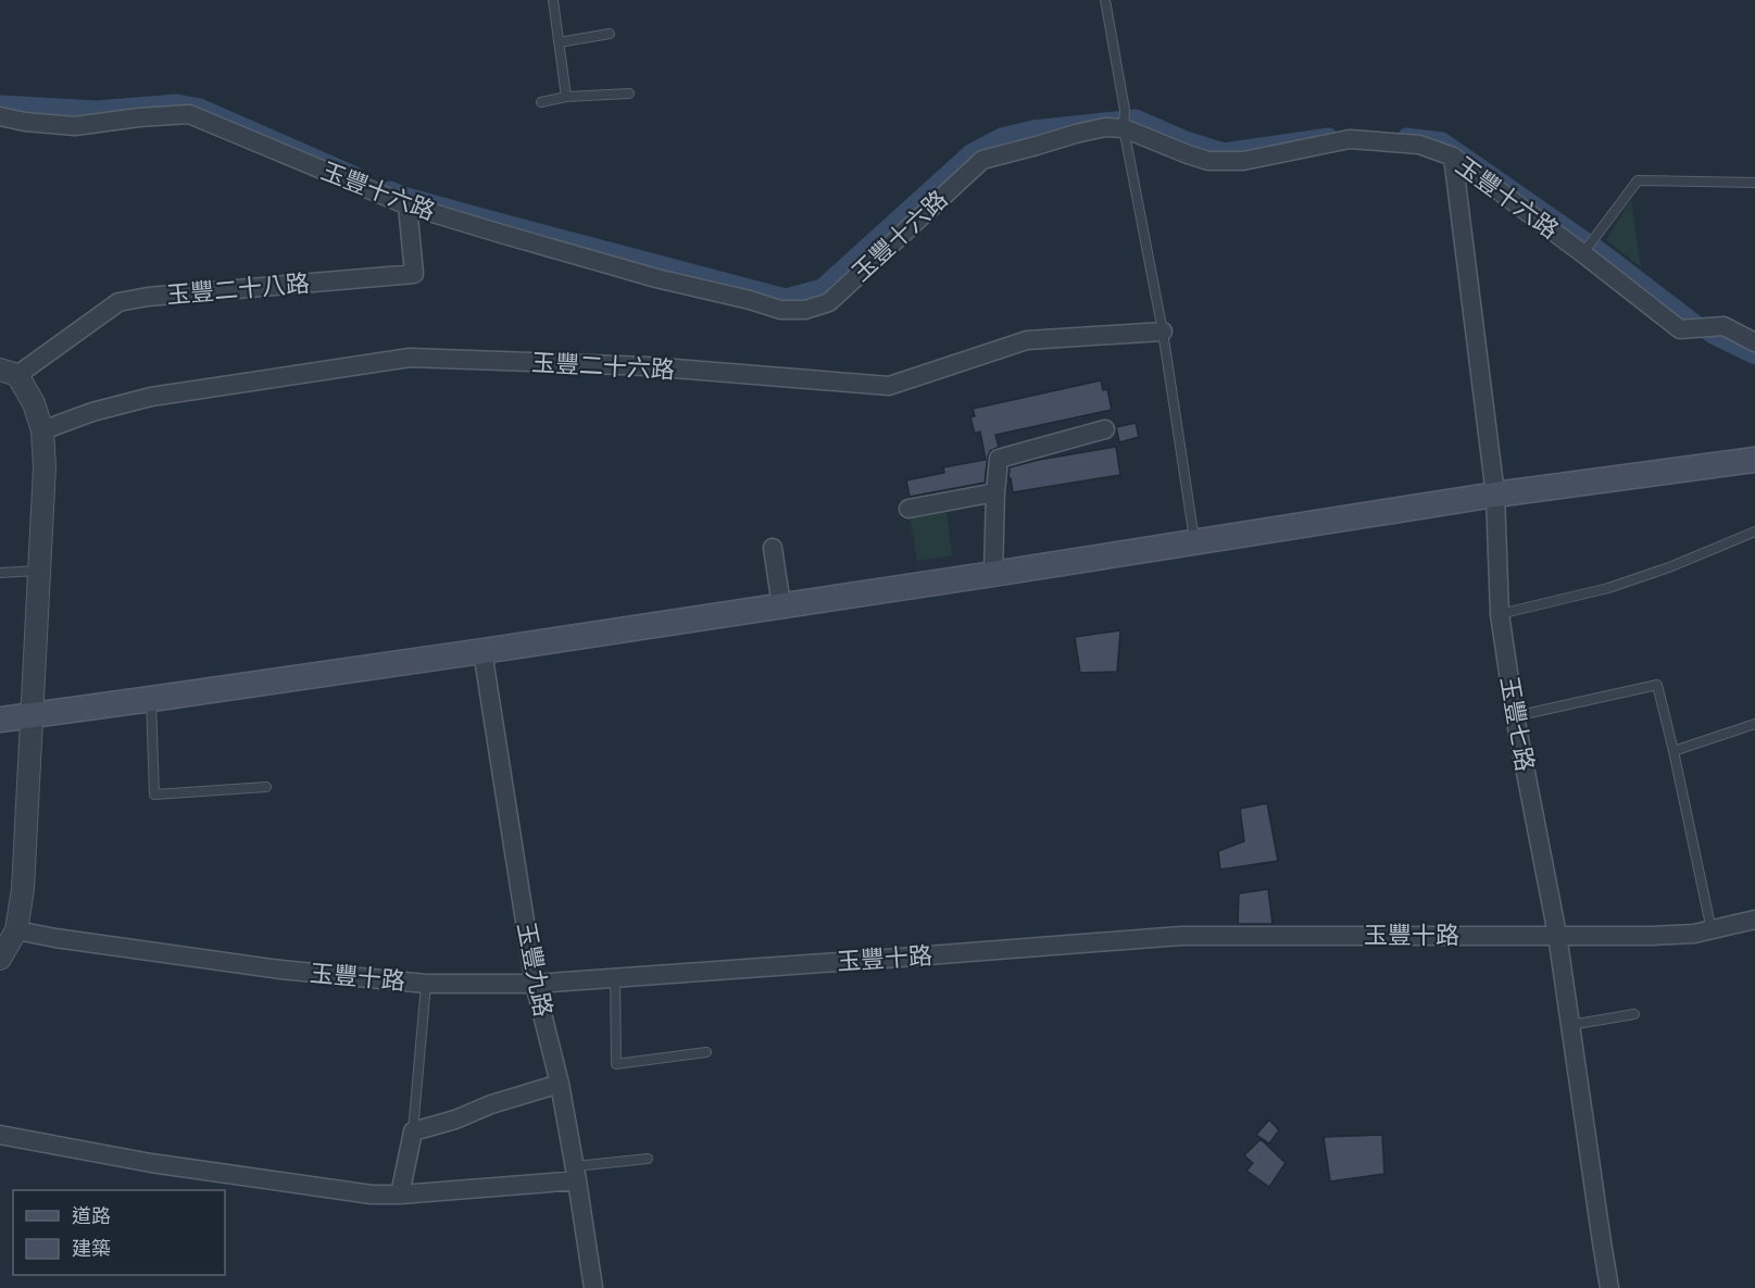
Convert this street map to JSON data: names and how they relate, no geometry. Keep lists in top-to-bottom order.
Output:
{
  "streets": {
    "street": [
      "玉豐十六路",
      "玉豐二十八路",
      "玉豐二十六路",
      "玉豐七路",
      "玉豐十路",
      "玉豐九路"
    ]
  },
  "crossings": [
    ["玉豐十六路", "玉豐二十八路"],
    ["玉豐十六路", "玉豐七路"],
    ["玉豐七路", "玉豐十路"],
    ["玉豐十路", "玉豐九路"]
  ],
  "legend": ["道路", "建築"]
}
